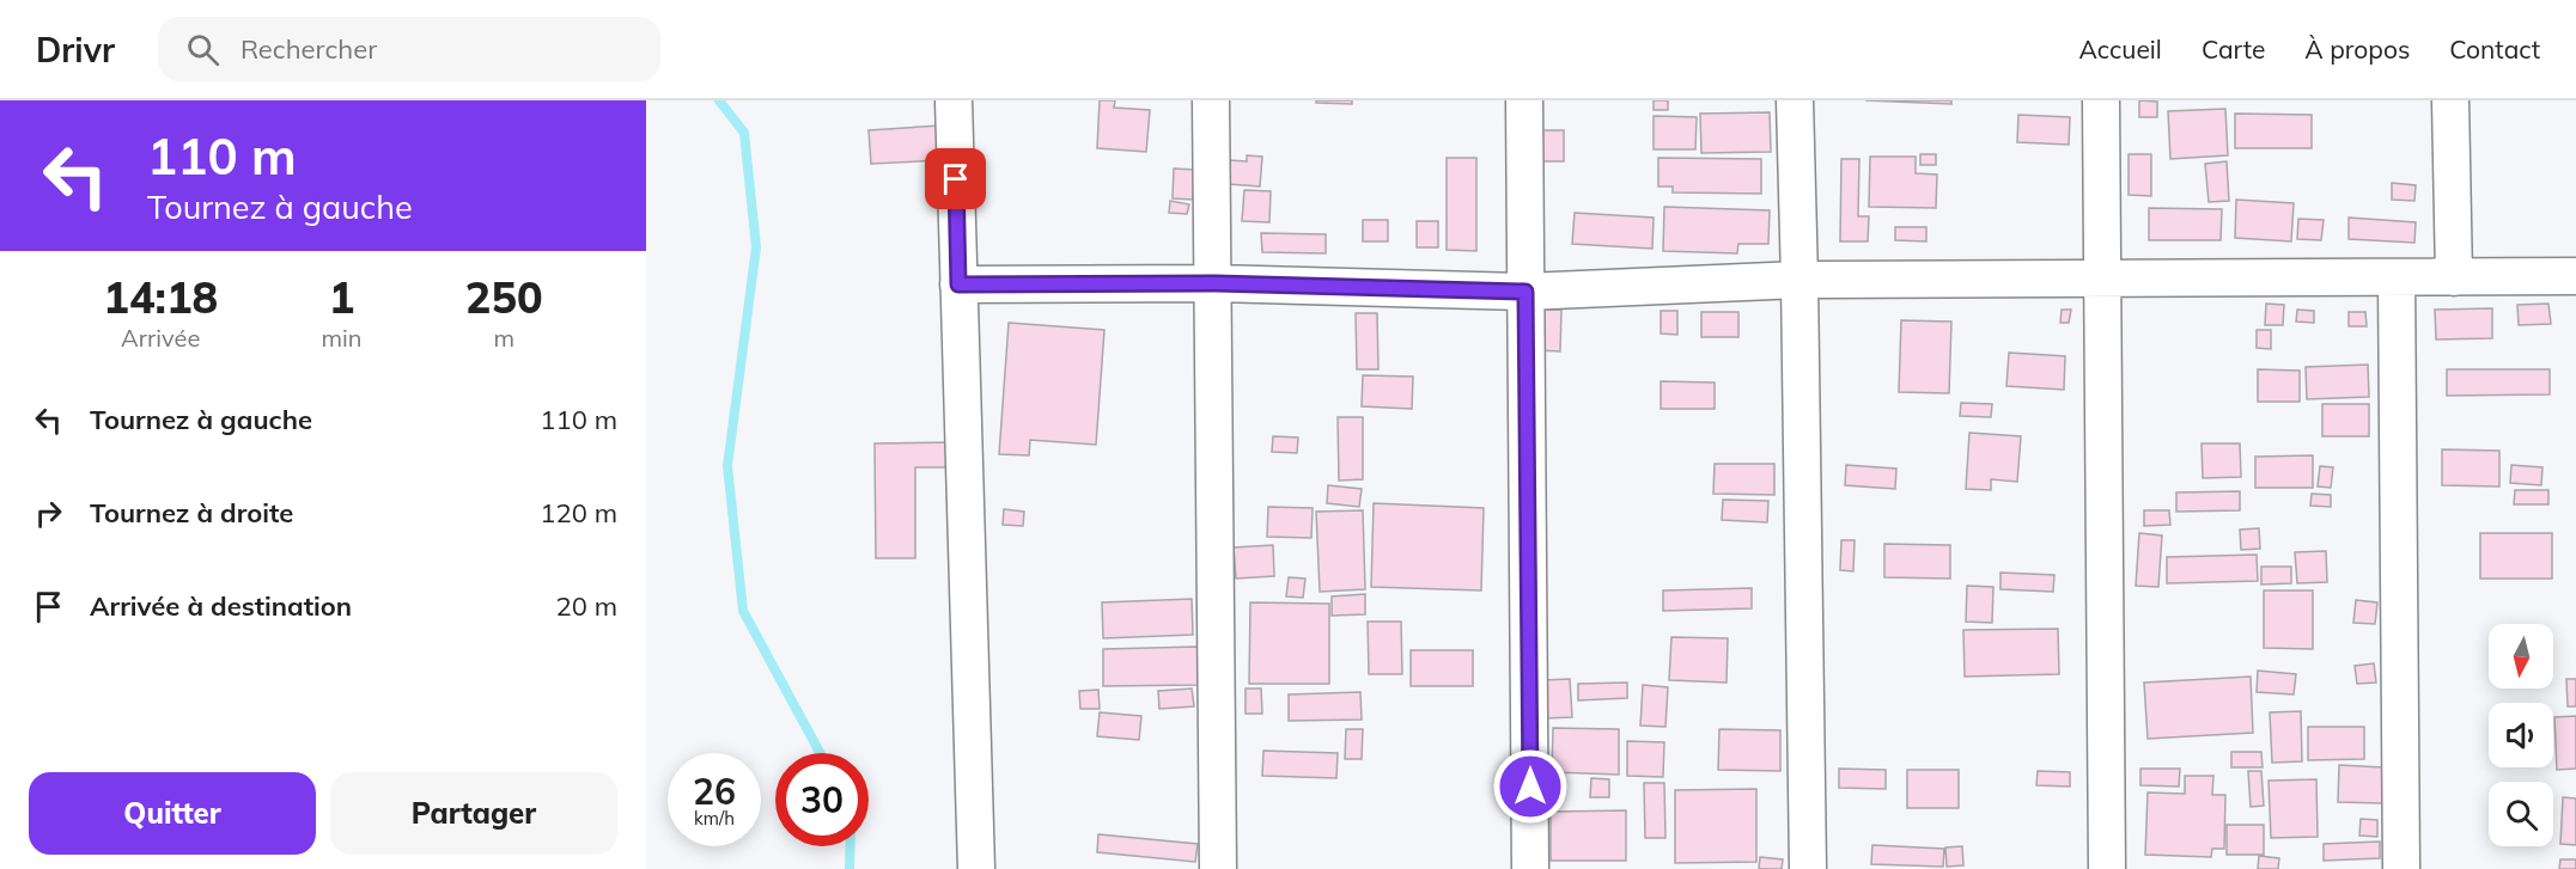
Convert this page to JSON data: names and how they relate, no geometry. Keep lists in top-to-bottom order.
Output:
{
  "north": "bottom",
  "page": {
    "header": "Drivr",
    "search": "Rechercher",
    "nav": [
      "Accueil",
      "Carte",
      "À propos",
      "Contact"
    ],
    "turn": ["110 m", "Tournez à gauche"],
    "eta": [
      "14:18",
      "Arrivée",
      "1",
      "min",
      "250",
      "m"
    ],
    "list": [
      {
        "name": "Tournez à gauche",
        "value": "110 m"
      },
      {
        "name": "Tournez à droite",
        "value": "120 m"
      },
      {
        "name": "Arrivée à destination",
        "value": "20 m"
      }
    ],
    "speed": "26 km/h",
    "limit": "30",
    "buttons": ["Quitter", "Partager"]
  }
}
